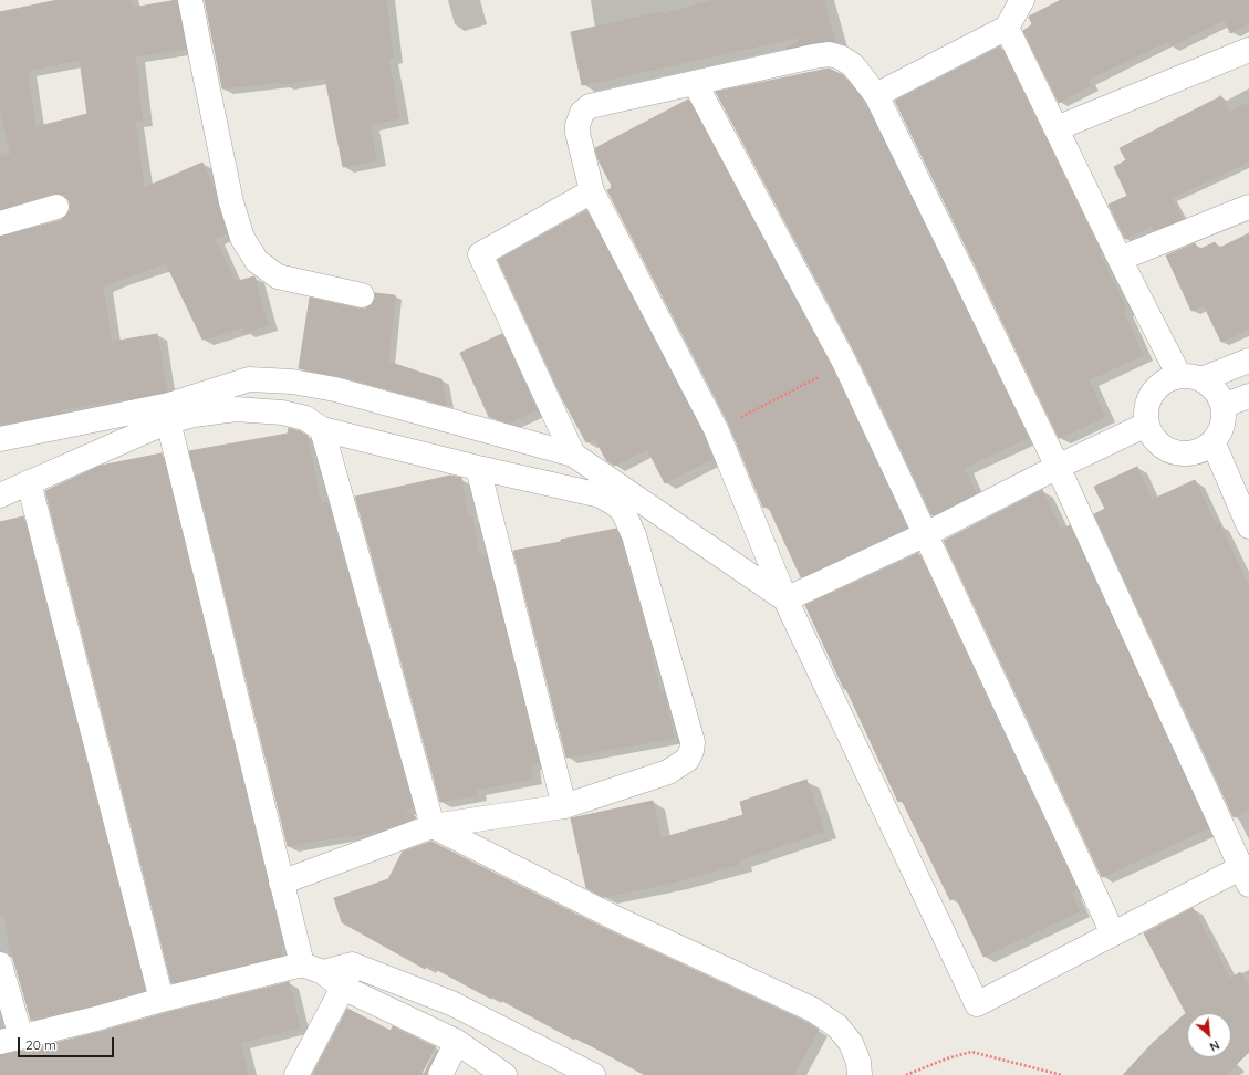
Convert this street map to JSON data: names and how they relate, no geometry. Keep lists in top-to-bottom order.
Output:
{
  "scale_bar": "20 m",
  "north": "bottom right"
}
